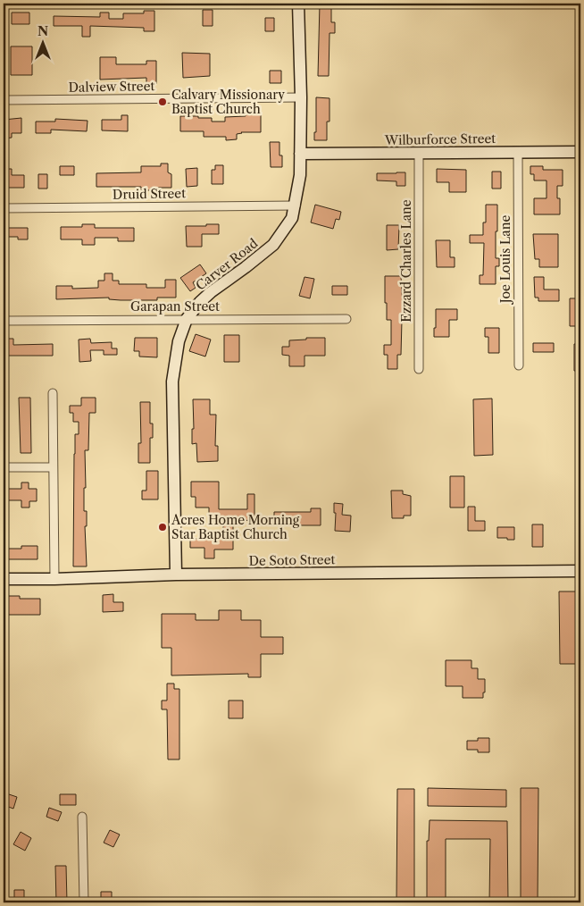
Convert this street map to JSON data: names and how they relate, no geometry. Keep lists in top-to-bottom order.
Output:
{
  "streets": {
    "street": [
      "Dalview Street",
      "Wilburforce Street",
      "Druid Street",
      "Joe Louis Lane",
      "Ezzard Charles Lane",
      "Carver Road",
      "Garapan Street",
      "De Soto Street"
    ]
  },
  "crossings": [
    ["Dalview Street", "Carver Road"],
    ["Wilburforce Street", "Joe Louis Lane"],
    ["Wilburforce Street", "Ezzard Charles Lane"],
    ["Wilburforce Street", "Carver Road"],
    ["Druid Street", "Carver Road"],
    ["Carver Road", "Garapan Street"],
    ["Carver Road", "De Soto Street"]
  ],
  "places": ["Calvary Missionary Baptist Church", "Acres Home Morning Star Baptist Church"],
  "north": "top"
}
